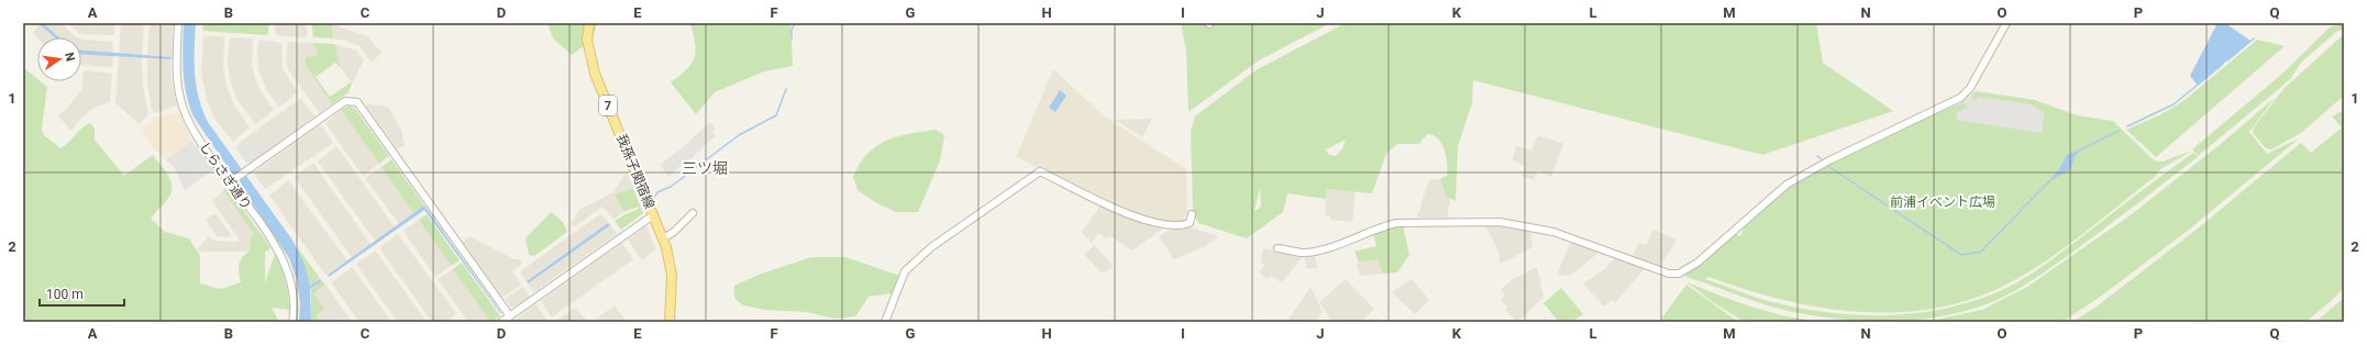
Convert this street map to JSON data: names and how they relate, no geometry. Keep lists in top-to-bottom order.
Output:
{
  "streets": {
    "main road": ["7", "我孫子関宿線"],
    "street": ["しらさぎ通り"]
  },
  "districts": ["三ツ堀"],
  "parks": ["前浦イベント広場"],
  "scale_bar": "100 m",
  "north": "right",
  "grid": {
    "columns": [
      "A",
      "B",
      "C",
      "D",
      "E",
      "F",
      "G",
      "H",
      "I",
      "J",
      "K",
      "L",
      "M",
      "N",
      "O",
      "P",
      "Q"
    ],
    "rows": ["1", "2"]
  }
}
